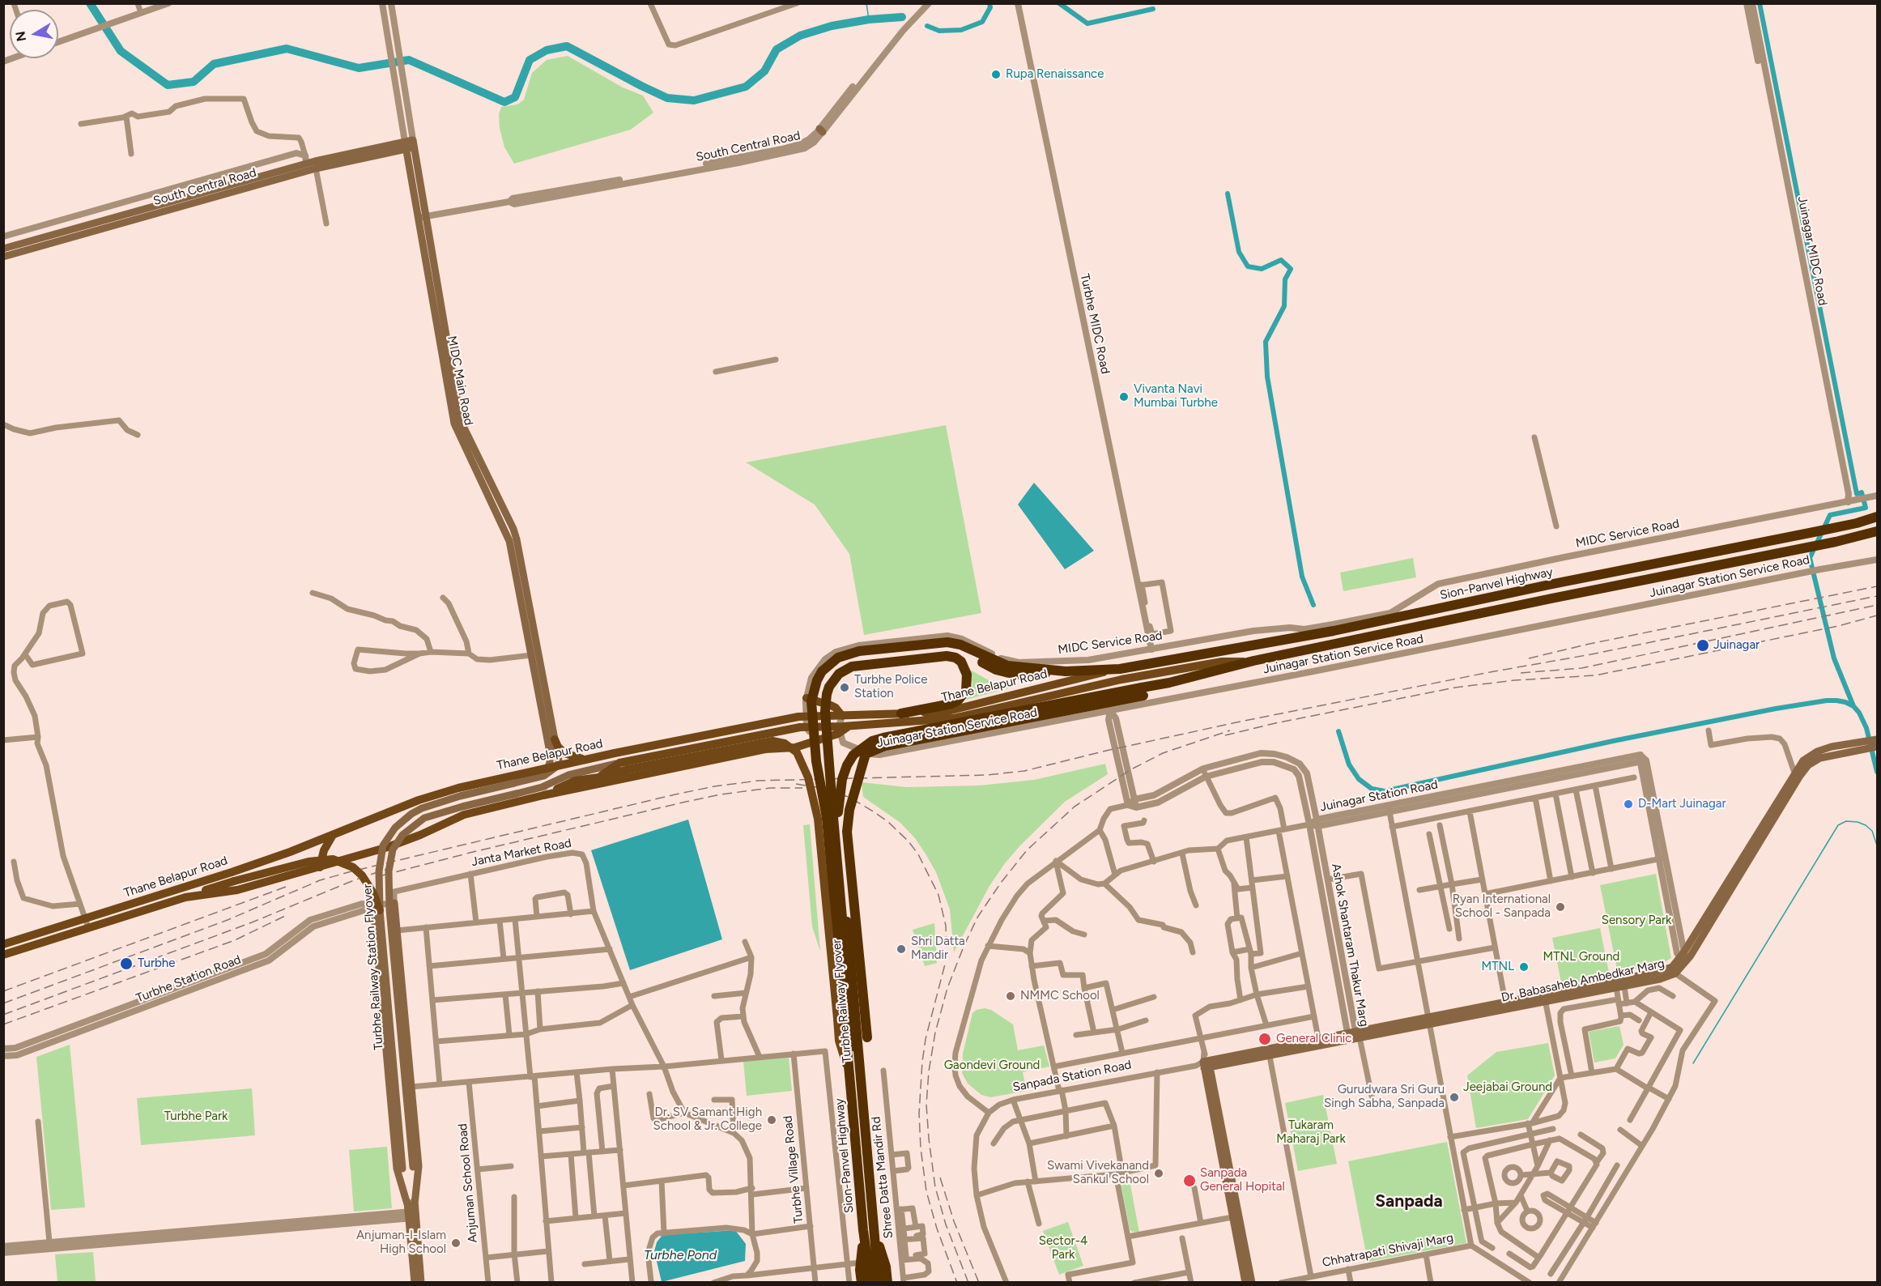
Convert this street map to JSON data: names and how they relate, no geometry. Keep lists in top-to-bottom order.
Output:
{
  "streets": {
    "highway": ["Sion-Panvel Highway", "Turbhe Railway Flyover"],
    "main road": [
      "South Central Road",
      "MIDC Main Road",
      "Thane Belapur Road",
      "Turbhe Railway Station Flyover",
      "Dr. Babasaheb Ambedkar Marg"
    ],
    "street": [
      "Juinagar MIDC Road",
      "Turbhe MIDC Road",
      "MIDC Service Road",
      "Juinagar Station Service Road",
      "Juinagar Station Road",
      "Janta Market Road",
      "Ashok Shantaram Thakur Marg",
      "Turbhe Station Road",
      "Sanpada Station Road",
      "Turbhe Village Road",
      "Shree Datta Mandir Rd",
      "Anjuman School Road",
      "Chhatrapati Shivaji Marg"
    ]
  },
  "crossings": [
    ["South Central Road", "MIDC Main Road"],
    ["Juinagar MIDC Road", "MIDC Service Road"],
    ["Turbhe MIDC Road", "MIDC Service Road"],
    ["MIDC Main Road", "Thane Belapur Road"],
    ["MIDC Service Road", "Sion-Panvel Highway"],
    ["MIDC Service Road", "Thane Belapur Road"],
    ["Juinagar Station Service Road", "Thane Belapur Road"],
    ["Sion-Panvel Highway", "Thane Belapur Road"],
    ["Sion-Panvel Highway", "Turbhe Railway Flyover"],
    ["Thane Belapur Road", "Turbhe Railway Station Flyover"],
    ["Thane Belapur Road", "Turbhe Railway Flyover"],
    ["Juinagar Station Road", "Ashok Shantaram Thakur Marg"],
    ["Juinagar Station Road", "Dr. Babasaheb Ambedkar Marg"],
    ["Juinagar Station Road", "Chhatrapati Shivaji Marg"],
    ["Janta Market Road", "Turbhe Station Road"],
    ["Ashok Shantaram Thakur Marg", "Dr. Babasaheb Ambedkar Marg"],
    ["Turbhe Railway Station Flyover", "Turbhe Station Road"],
    ["Dr. Babasaheb Ambedkar Marg", "Chhatrapati Shivaji Marg"]
  ],
  "districts": ["Sanpada"],
  "water": ["Turbhe Pond"],
  "parks": [
    "Sensory Park",
    "MTNL Ground",
    "Gaondevi Ground",
    "Jeejabai Ground",
    "Turbhe Park",
    "Tukaram Maharaj Park",
    "Sector-4 Park"
  ],
  "places": [
    "Rupa Renaissance",
    "Vivanta Navi Mumbai Turbhe",
    "Juinagar",
    "Turbhe Police Station",
    "D-Mart Juinagar",
    "Ryan International School - Sanpada",
    "Shri Datta Mandir",
    "Turbhe",
    "MTNL",
    "NMMC School",
    "General Clinic",
    "Gurudwara Sri Guru Singh Sabha, Sanpada",
    "Dr. SV Samant High School & Jr. College",
    "Swami Vivekanand Sankul School",
    "Sanpada General Hopital",
    "Anjuman-I-Islam High School"
  ],
  "north": "left"
}
